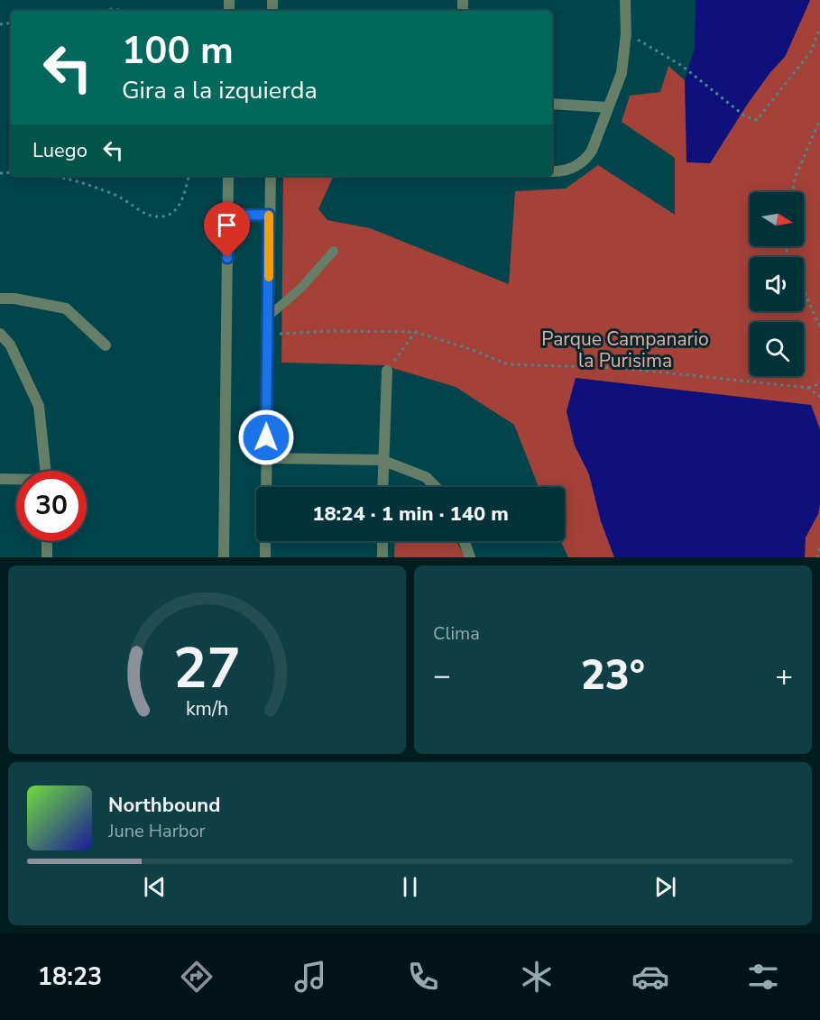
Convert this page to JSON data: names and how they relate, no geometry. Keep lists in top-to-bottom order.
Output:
{
  "parks": ["Parque Campanario la Purisima"],
  "north": "right",
  "page": {
    "turn": ["100 m", "Gira a la izquierda"],
    "then": "Luego",
    "limit": "30",
    "trip": "18:24 · 1 min · 140 m",
    "tile": "Clima",
    "heat": ["−", "23°", "+"],
    "song": ["Northbound", "June Harbor"],
    "tabs": "18:23",
    "gauge": ["27", "km/h"]
  }
}
